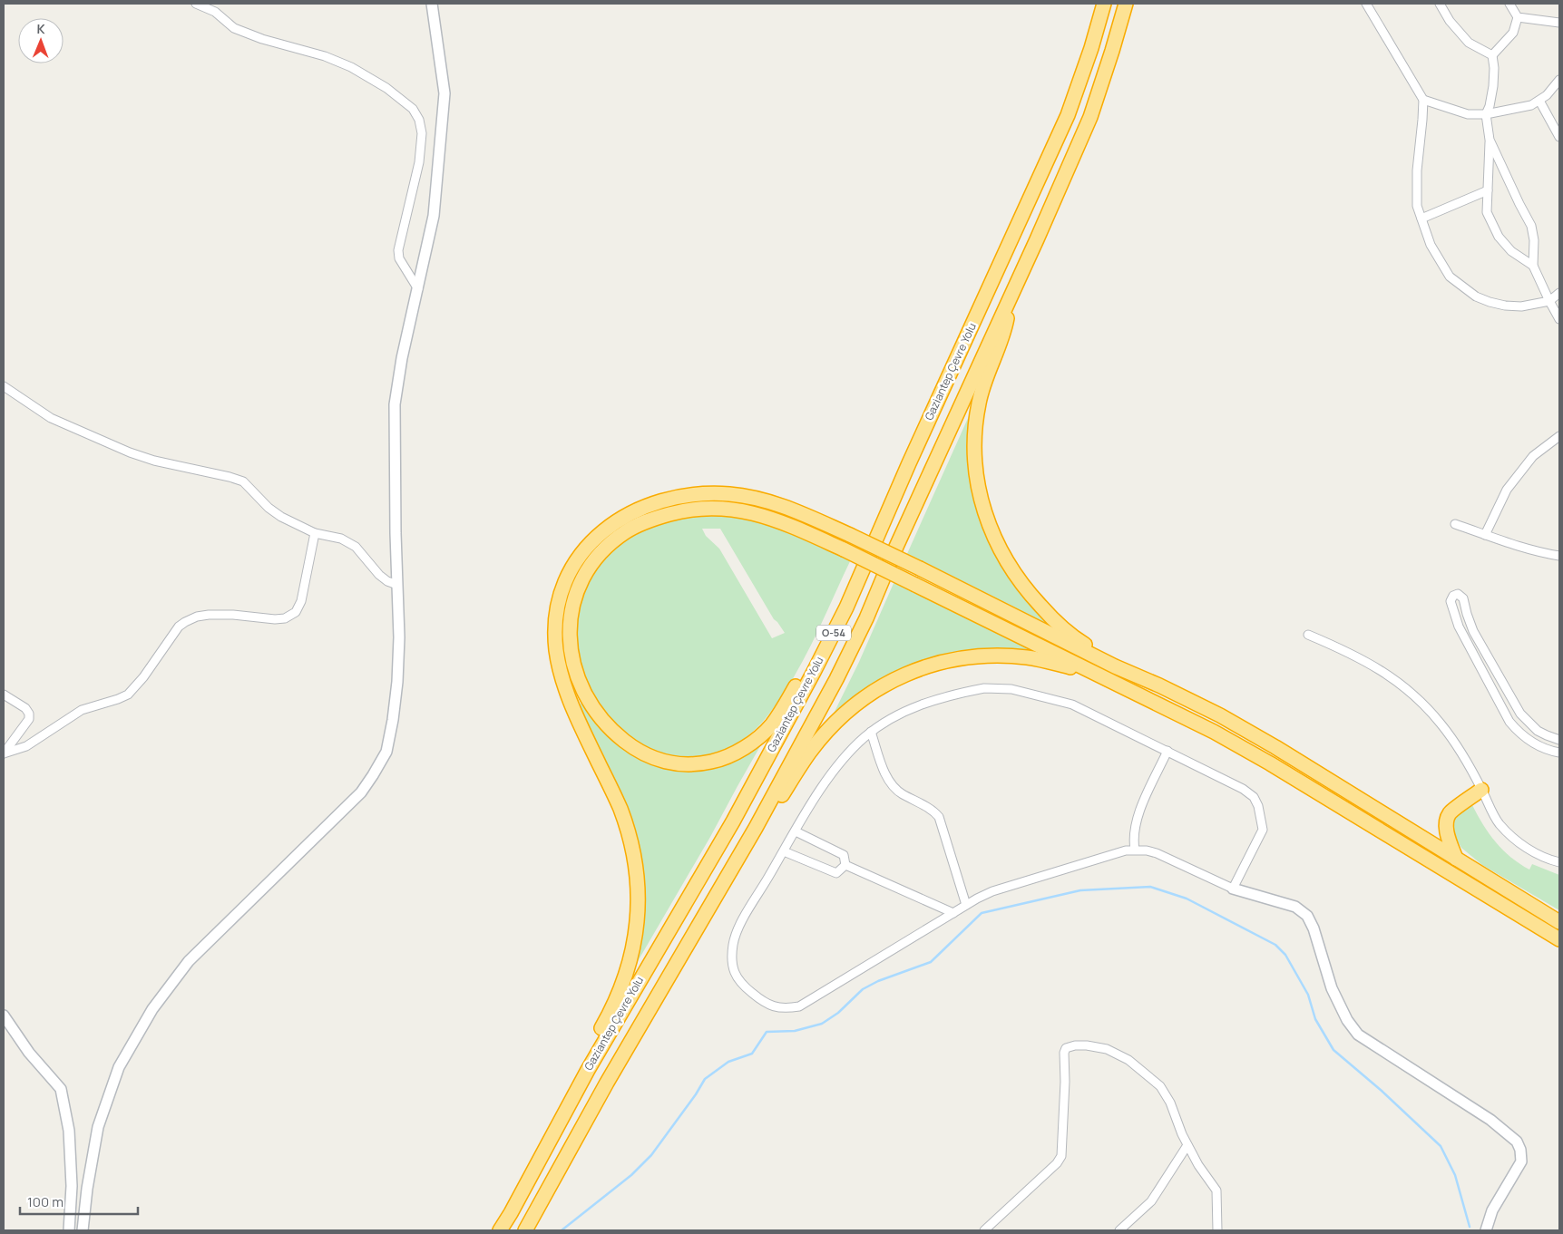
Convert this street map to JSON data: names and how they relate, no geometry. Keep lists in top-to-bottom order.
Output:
{
  "streets": {
    "highway": ["Gaziantep Çevre Yolu", "O-54"]
  },
  "scale_bar": "100 m",
  "north": "top"
}
